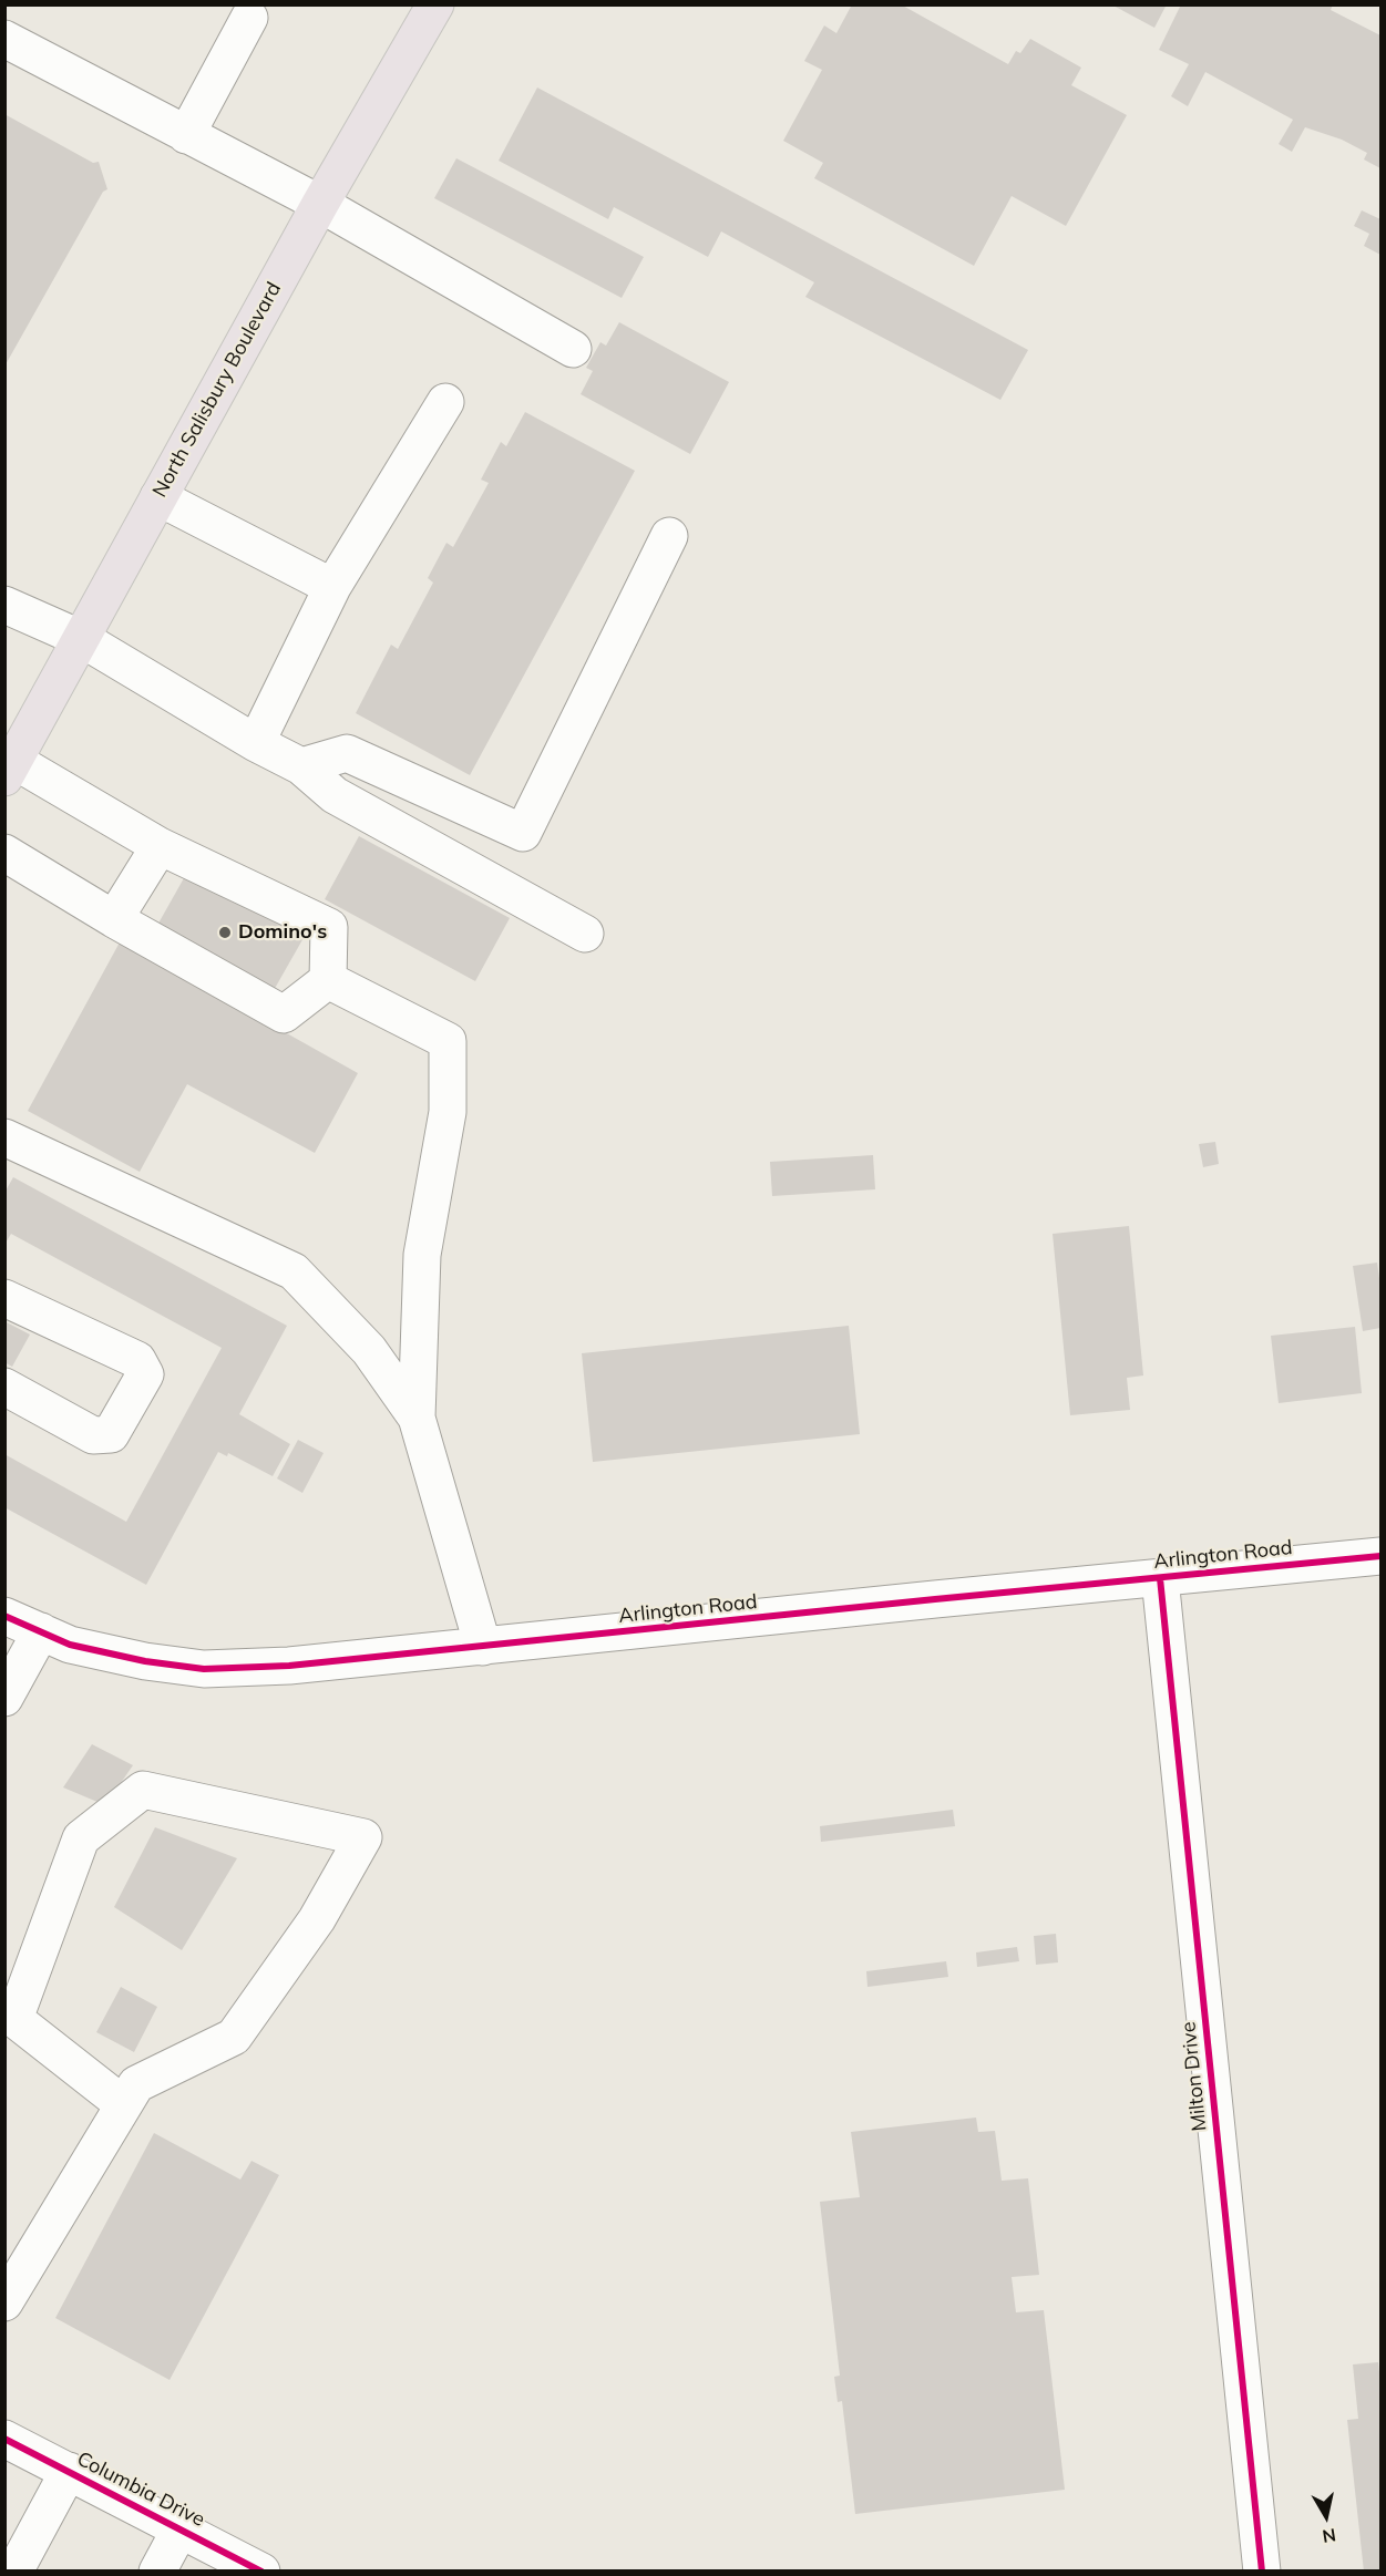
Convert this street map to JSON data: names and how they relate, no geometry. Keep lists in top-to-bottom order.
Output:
{
  "streets": {
    "main road": ["North Salisbury Boulevard"],
    "street": ["Arlington Road", "Milton Drive", "Columbia Drive"]
  },
  "crossings": [
    ["Arlington Road", "Milton Drive"]
  ],
  "places": ["Domino's"],
  "north": "bottom"
}
